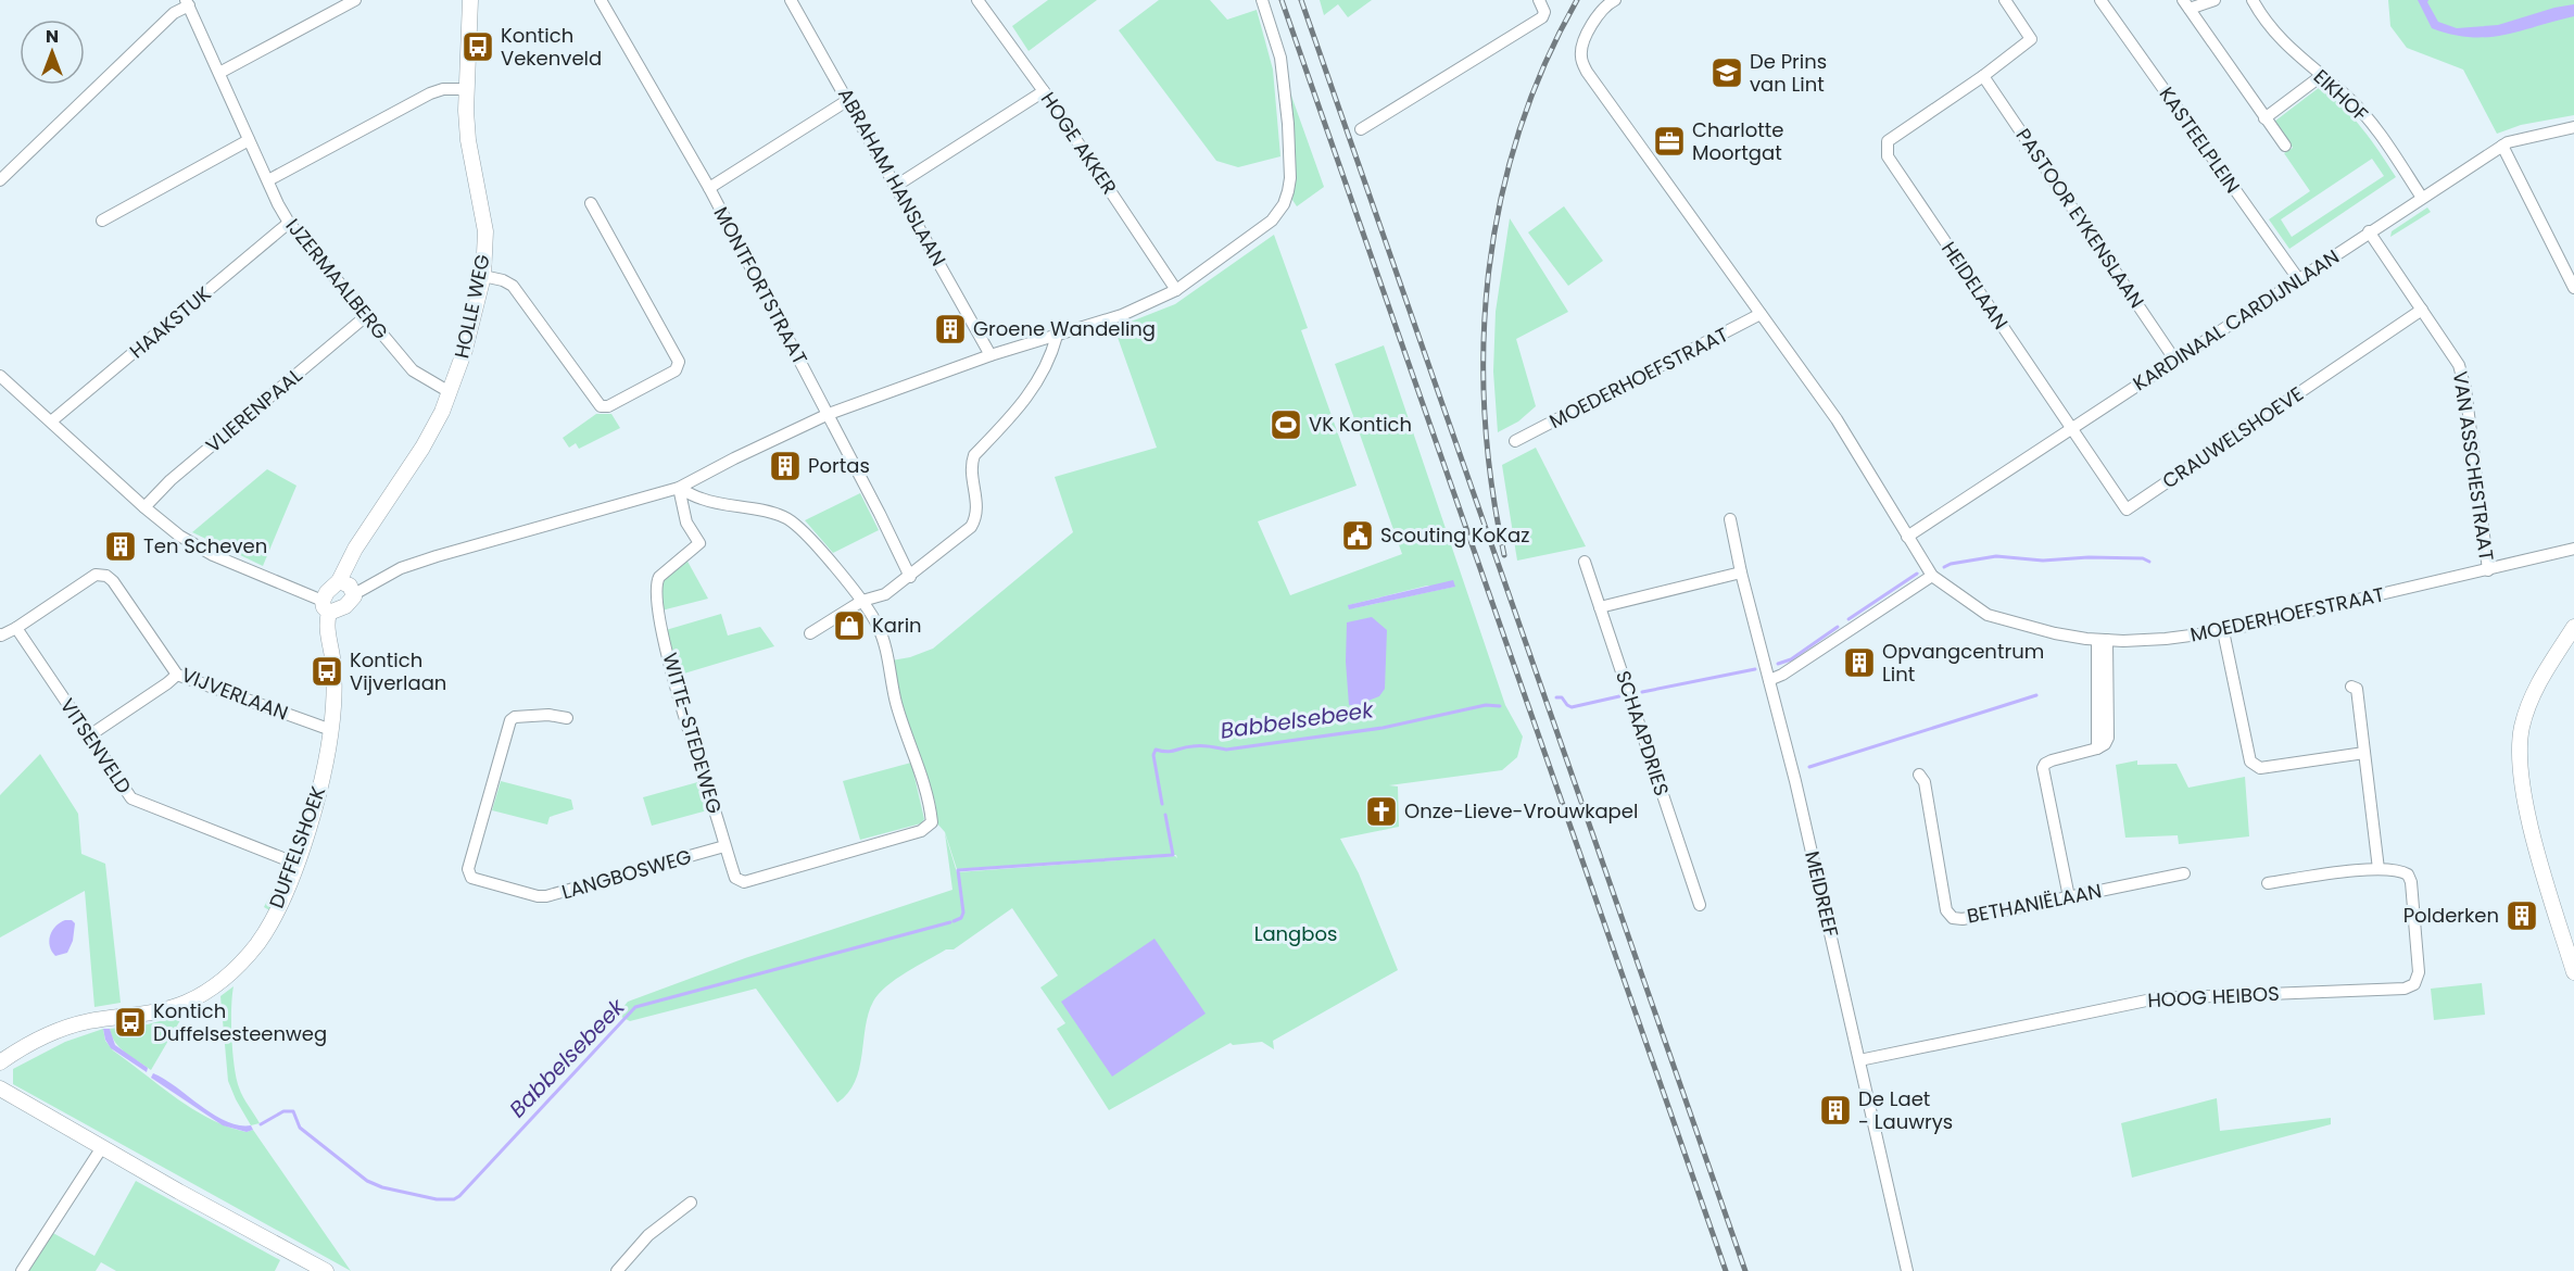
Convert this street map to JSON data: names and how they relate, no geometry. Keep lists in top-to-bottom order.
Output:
{
  "streets": {
    "street": [
      "EIKHOF",
      "KASTEELPLEIN",
      "HOGE AKKER",
      "ABRAHAM HANSLAAN",
      "PASTOOR EYKENSLAAN",
      "IJZERMAALBERG",
      "MONTFORTSTRAAT",
      "HEIDELAAN",
      "HOLLE WEG",
      "KARDINAAL CARDIJNLAAN",
      "HAAKSTUK",
      "MOEDERHOEFSTRAAT",
      "VLIERENPAAL",
      "CRAUWELSHOEVE",
      "VAN ASSCHESTRAAT",
      "VIJVERLAAN",
      "WITTE-STEDEWEG",
      "SCHAAPDRIES",
      "VITSENVELD",
      "DUFFELSHOEK",
      "LANGBOSWEG",
      "MEIDREEF",
      "BETHANIËLAAN",
      "HOOG HEIBOS"
    ]
  },
  "crossings": [
    ["EIKHOF", "KARDINAAL CARDIJNLAAN"],
    ["KASTEELPLEIN", "KARDINAAL CARDIJNLAAN"],
    ["PASTOOR EYKENSLAAN", "HEIDELAAN"],
    ["PASTOOR EYKENSLAAN", "KARDINAAL CARDIJNLAAN"],
    ["IJZERMAALBERG", "HOLLE WEG"],
    ["IJZERMAALBERG", "HAAKSTUK"],
    ["IJZERMAALBERG", "VLIERENPAAL"],
    ["HEIDELAAN", "KARDINAAL CARDIJNLAAN"],
    ["HEIDELAAN", "CRAUWELSHOEVE"],
    ["KARDINAAL CARDIJNLAAN", "MOEDERHOEFSTRAAT"],
    ["KARDINAAL CARDIJNLAAN", "CRAUWELSHOEVE"],
    ["KARDINAAL CARDIJNLAAN", "VAN ASSCHESTRAAT"],
    ["MOEDERHOEFSTRAAT", "VAN ASSCHESTRAAT"],
    ["CRAUWELSHOEVE", "VAN ASSCHESTRAAT"],
    ["VIJVERLAAN", "VITSENVELD"],
    ["VIJVERLAAN", "DUFFELSHOEK"],
    ["WITTE-STEDEWEG", "LANGBOSWEG"],
    ["VITSENVELD", "DUFFELSHOEK"],
    ["MEIDREEF", "HOOG HEIBOS"]
  ],
  "water": ["Babbelsebeek"],
  "parks": ["Langbos"],
  "places": {
    "bus stop": ["Kontich Vekenveld", "Kontich Vijverlaan", "Kontich Duffelsesteenweg"],
    "school or university": ["De Prins van Lint"],
    "office": ["Charlotte Moortgat"],
    "building": [
      "Groene Wandeling",
      "Portas",
      "Ten Scheven",
      "Opvangcentrum Lint",
      "Polderken",
      "De Laet - Lauwrys"
    ],
    "sports": ["VK Kontich"],
    "public building": ["Scouting KoKaz"],
    "shop": ["Karin"],
    "church": ["Onze-Lieve-Vrouwkapel"]
  },
  "north": "top"
}
